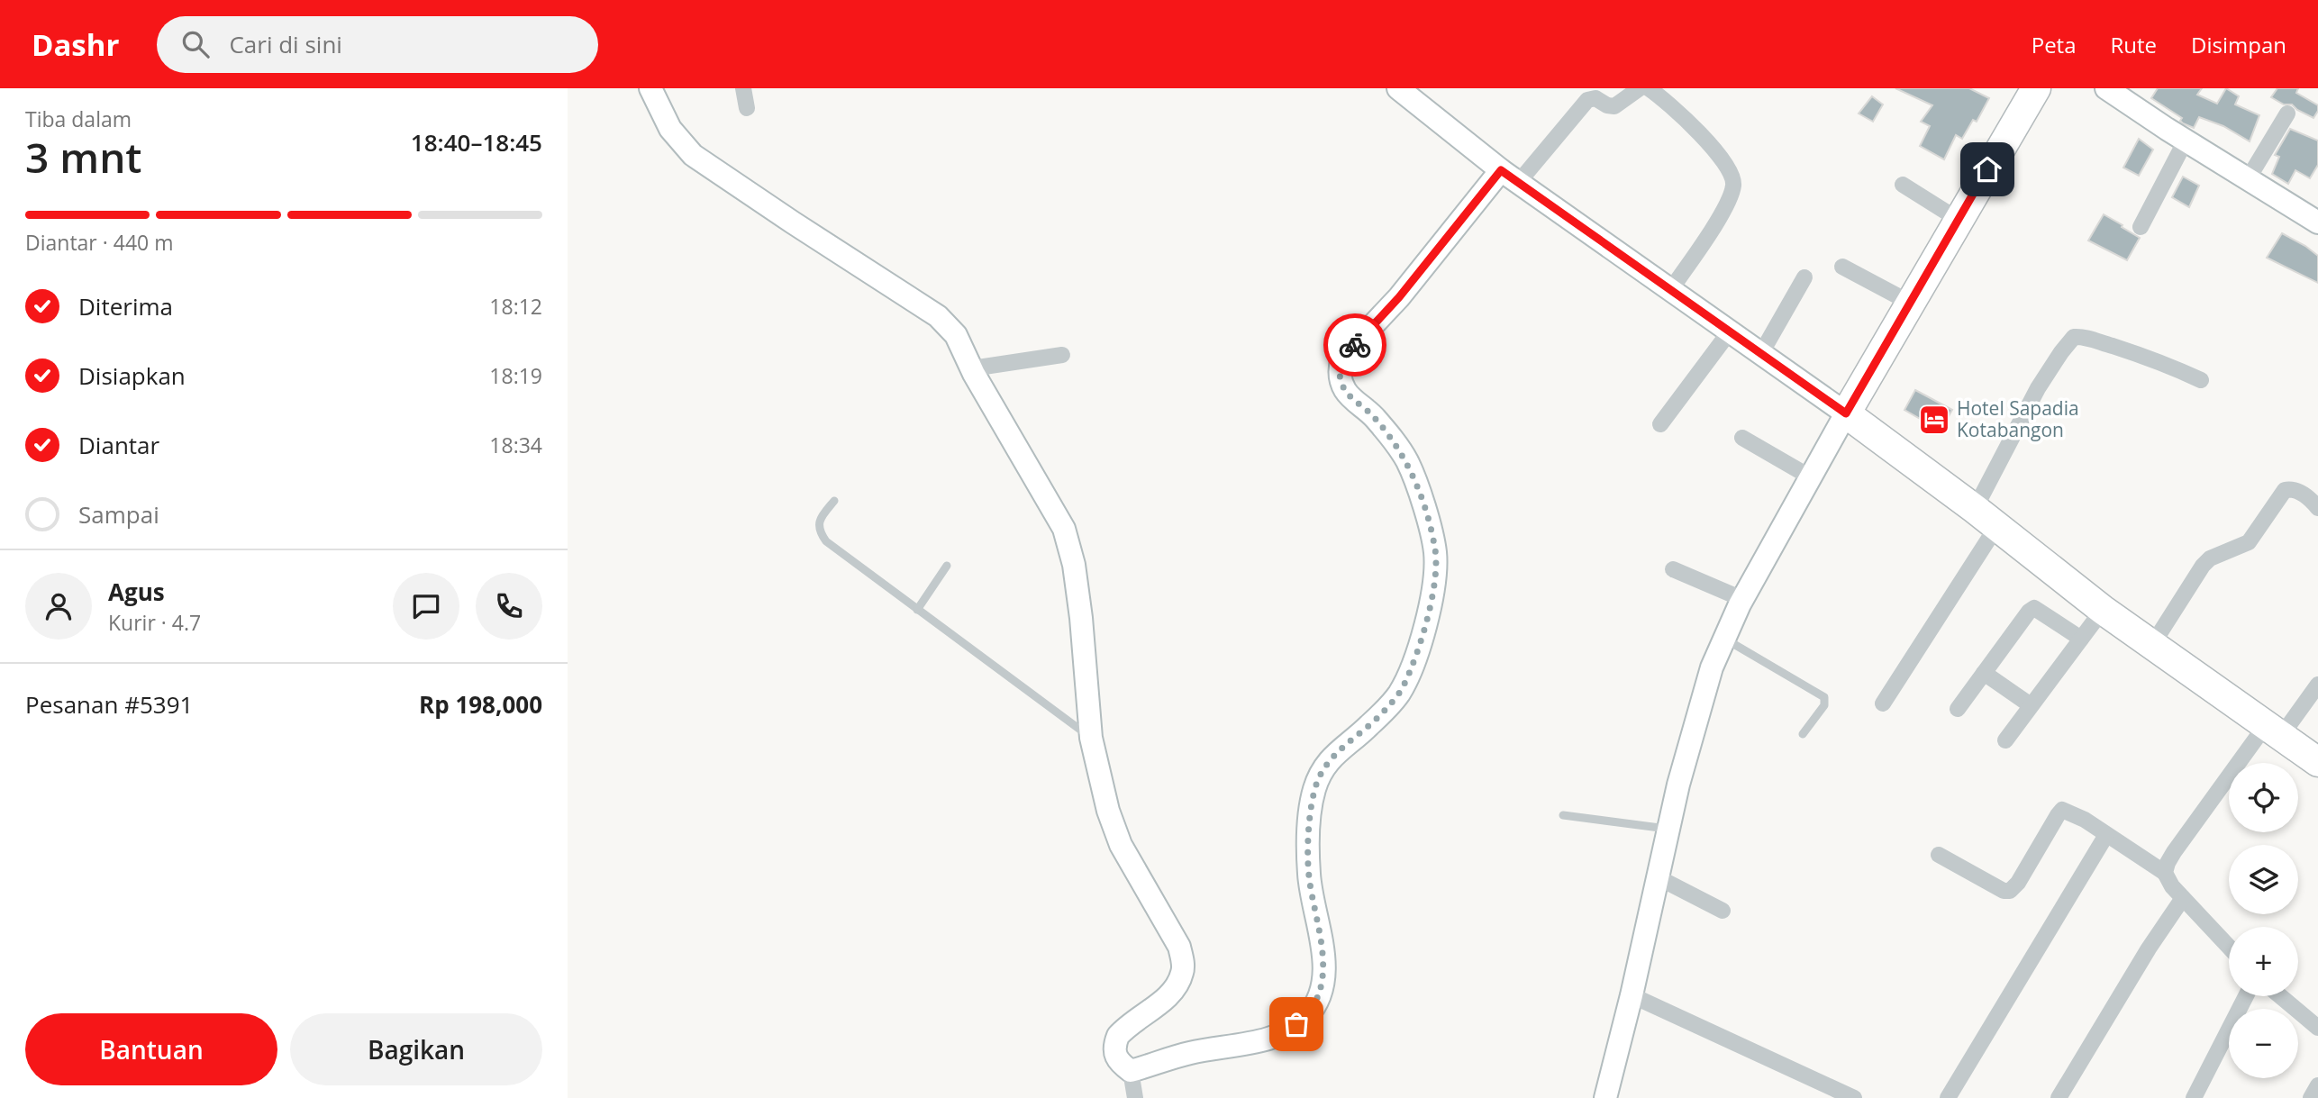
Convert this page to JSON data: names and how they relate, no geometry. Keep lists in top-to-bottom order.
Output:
{
  "places": {
    "hotel": ["Hotel Sapadia Kotabangon"]
  },
  "page": {
    "header": "Dashr",
    "search": "Cari di sini",
    "nav": ["Peta", "Rute", "Disimpan"],
    "heading": ["3 mnt", "Tiba dalam", "18:40–18:45"],
    "panel": [
      "Agus",
      "Kurir · 4.7",
      "Pesanan #5391",
      "Rp 198,000"
    ],
    "bar": "Diantar · 440 m",
    "list": [
      ["Diterima", "18:12"],
      ["Disiapkan", "18:19"],
      ["Diantar", "18:34"],
      "Sampai"
    ],
    "map_buttons": ["+", "−"],
    "buttons": ["Bantuan", "Bagikan"]
  }
}
